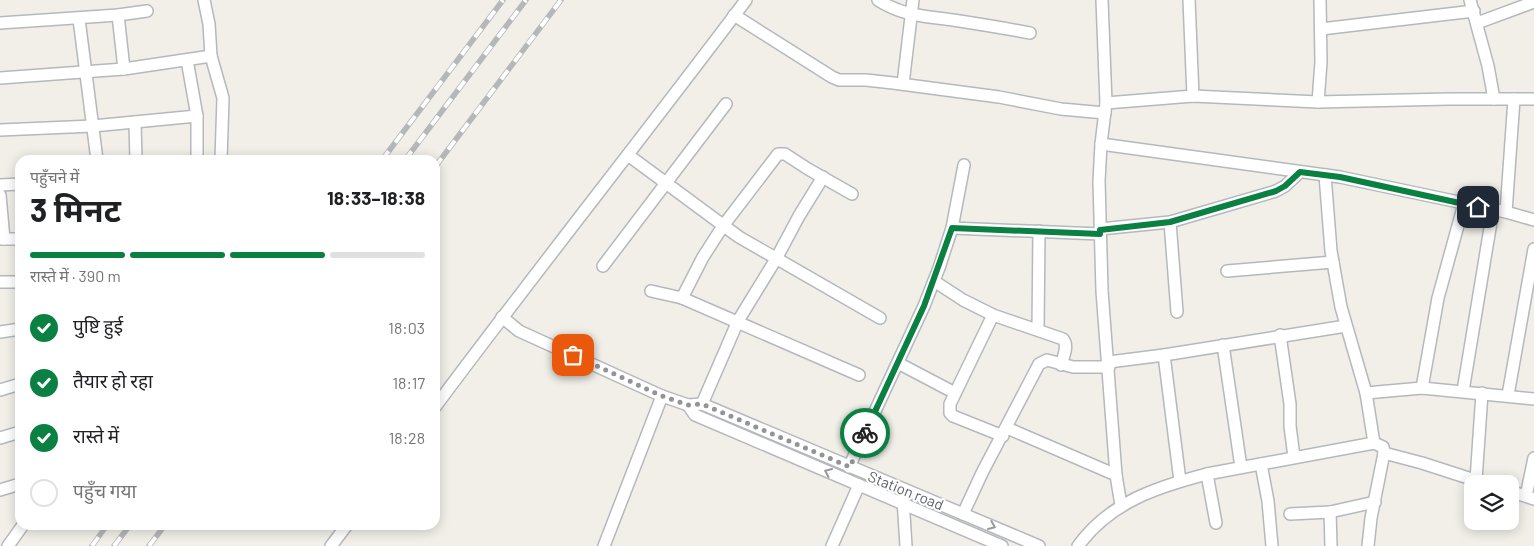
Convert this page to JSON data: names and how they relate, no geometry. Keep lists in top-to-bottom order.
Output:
{
  "streets": {
    "street": ["Station road"]
  },
  "page": {
    "heading": ["3 मिनट", "पहुँचने में", "18:33–18:38"],
    "bar": "रास्ते में · 390 m",
    "list": [
      ["पुष्टि हुई", "18:03"],
      ["तैयार हो रहा", "18:17"],
      ["रास्ते में", "18:28"],
      "पहुँच गया"
    ]
  }
}
